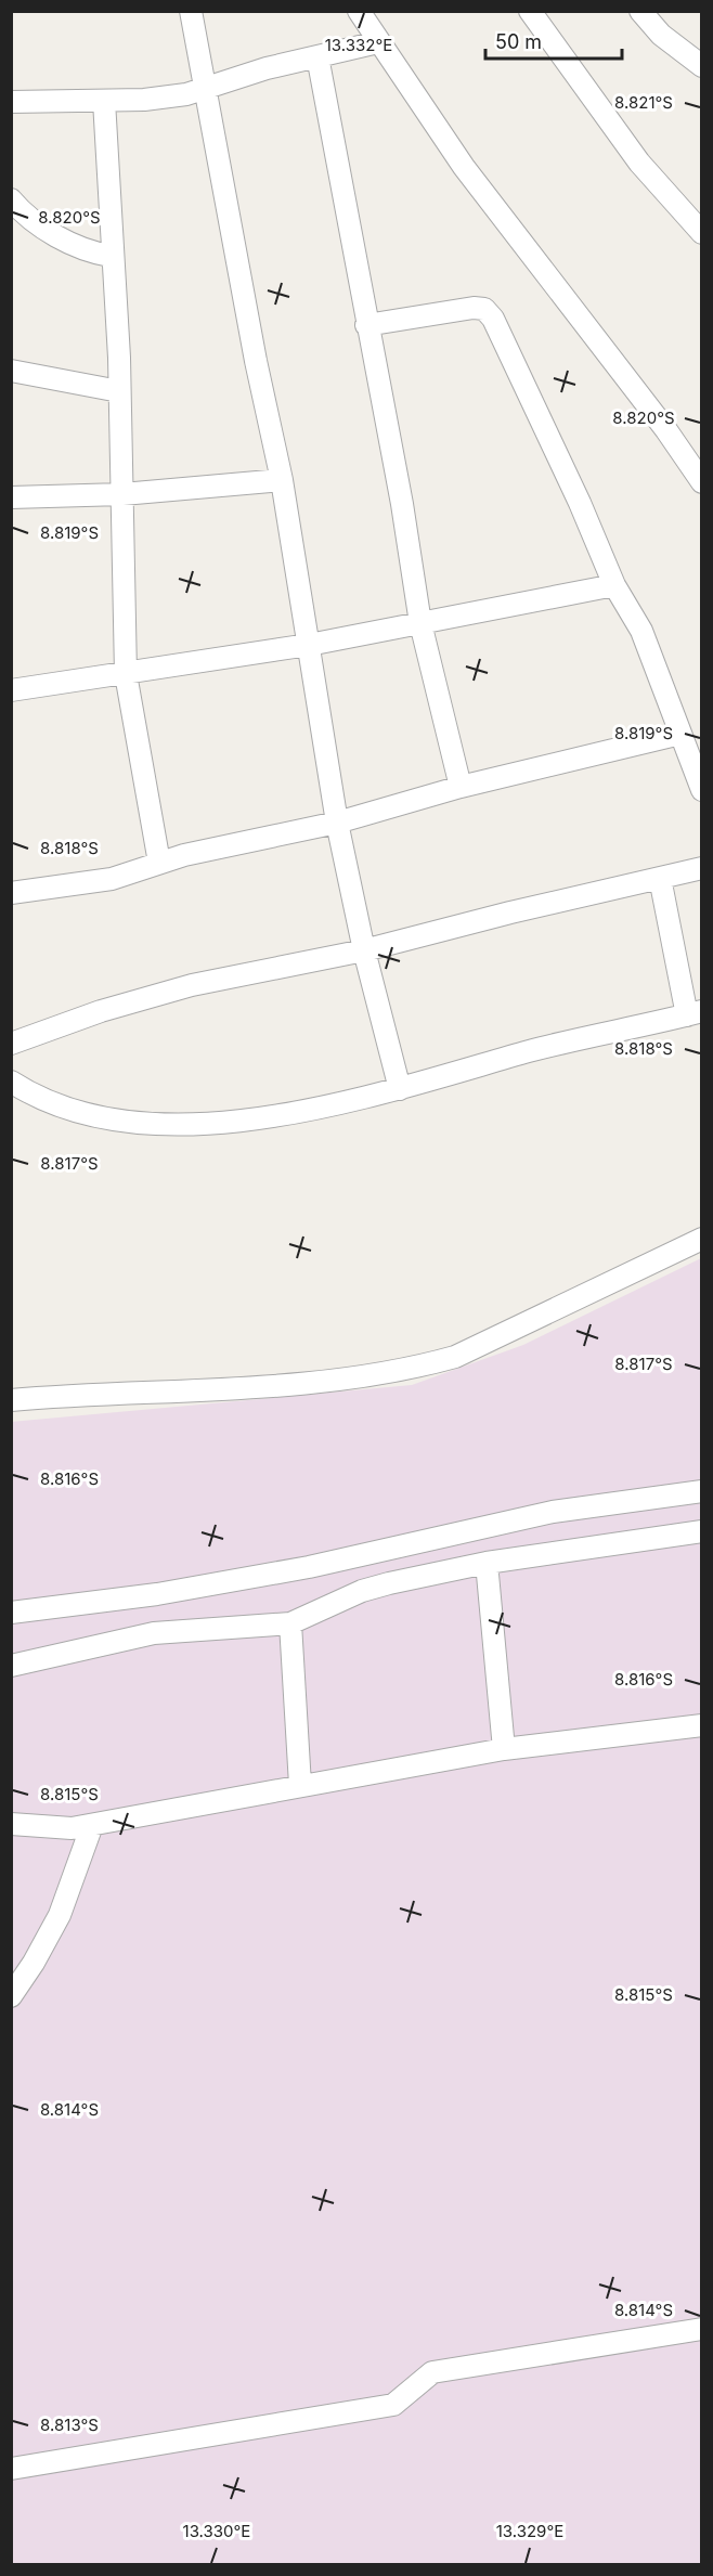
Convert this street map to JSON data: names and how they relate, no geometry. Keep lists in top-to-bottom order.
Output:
{
  "scale_bar": "50 m",
  "coordinates": [
    "13.332°E",
    "8.821°S",
    "8.820°S",
    "8.819°S",
    "8.818°S",
    "8.817°S",
    "8.816°S",
    "8.815°S",
    "8.814°S",
    "8.813°S",
    "13.330°E",
    "13.329°E"
  ]
}
